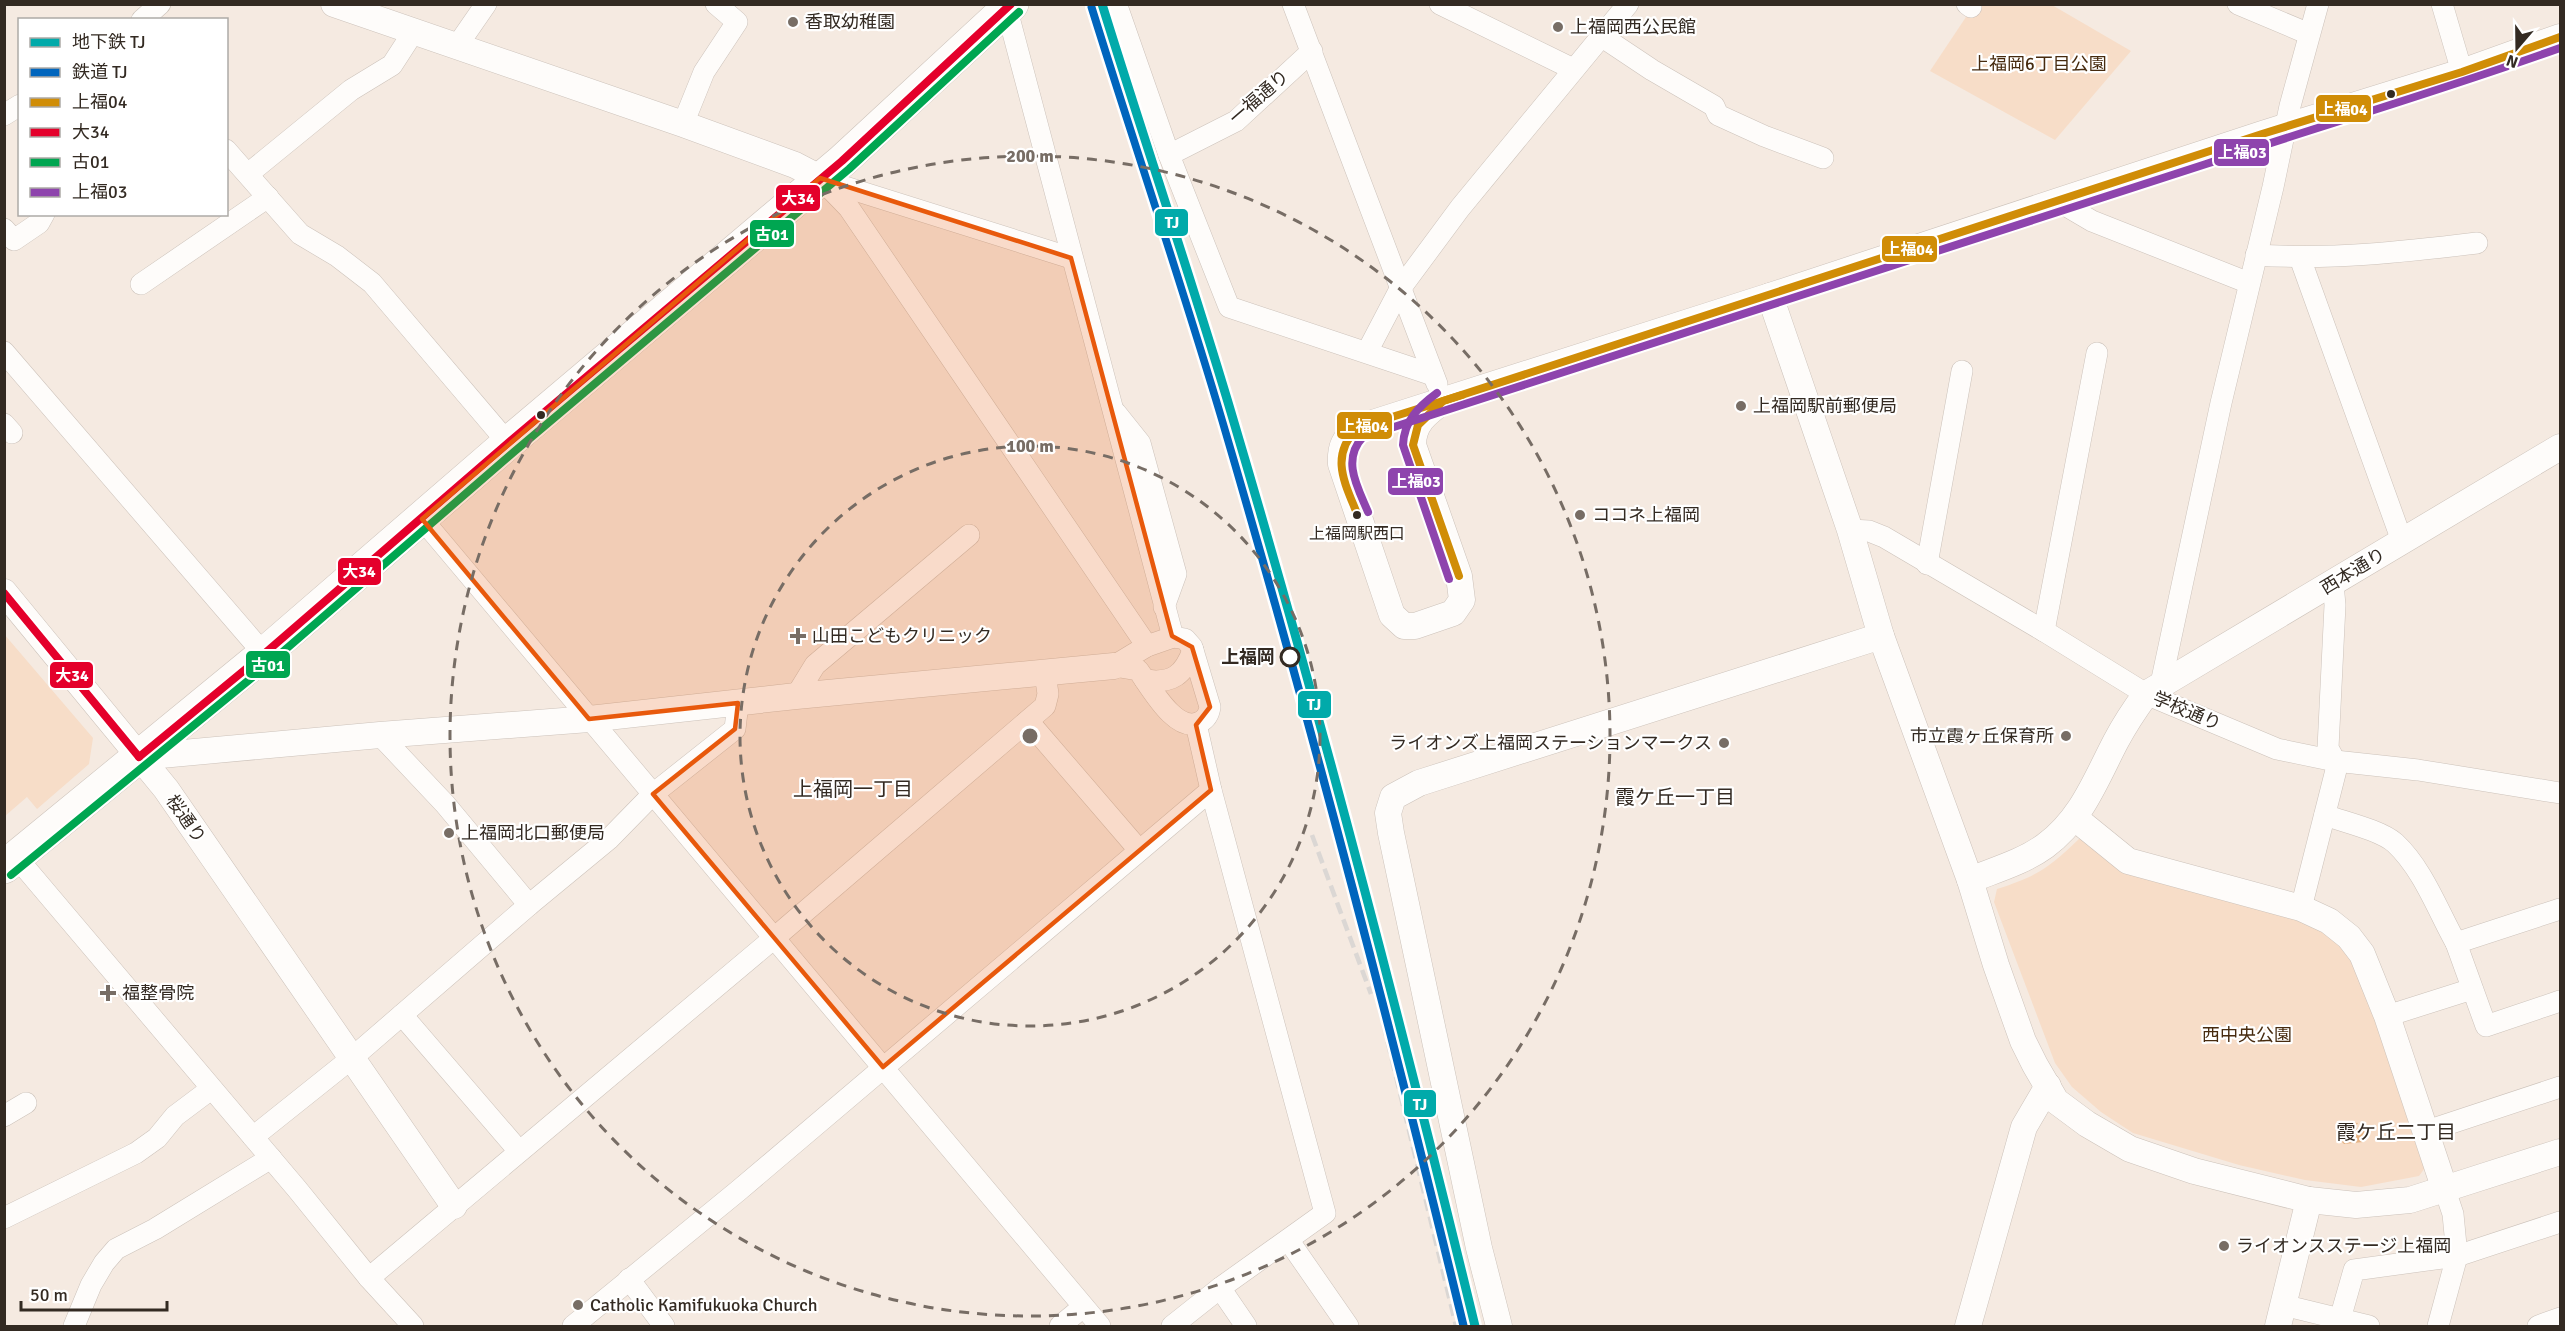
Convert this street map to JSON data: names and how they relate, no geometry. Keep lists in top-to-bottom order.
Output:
{
  "streets": {
    "street": [
      "一福通り",
      "西本通り",
      "学校通り",
      "桜通り"
    ]
  },
  "crossings": [
    ["西本通り", "学校通り"]
  ],
  "districts": ["上福岡一丁目", "霞ケ丘一丁目", "霞ケ丘二丁目"],
  "parks": ["上福岡6丁目公園", "西中央公園"],
  "places": {
    "other": [
      "香取幼稚園",
      "上福岡西公民館",
      "上福岡駅前郵便局",
      "上福岡駅西口",
      "ココネ上福岡",
      "上福岡",
      "市立霞ヶ丘保育所",
      "ライオンズ上福岡ステーションマークス",
      "上福岡北口郵便局",
      "ライオンスステージ上福岡",
      "Catholic Kamifukuoka Church"
    ],
    "health": ["山田こどもクリニック", "福整骨院"]
  },
  "lines": [
    "metro line TJ",
    "transit line 大34",
    "rail line TJ",
    "transit line 古01",
    "transit line 上福04",
    "transit line 上福03"
  ],
  "legend": [
    "地下鉄 TJ",
    "鉄道 TJ",
    "上福04",
    "大34",
    "古01",
    "上福03"
  ],
  "scale_bar": "50 m",
  "north": "bottom",
  "rings": ["200 m", "100 m"]
}
